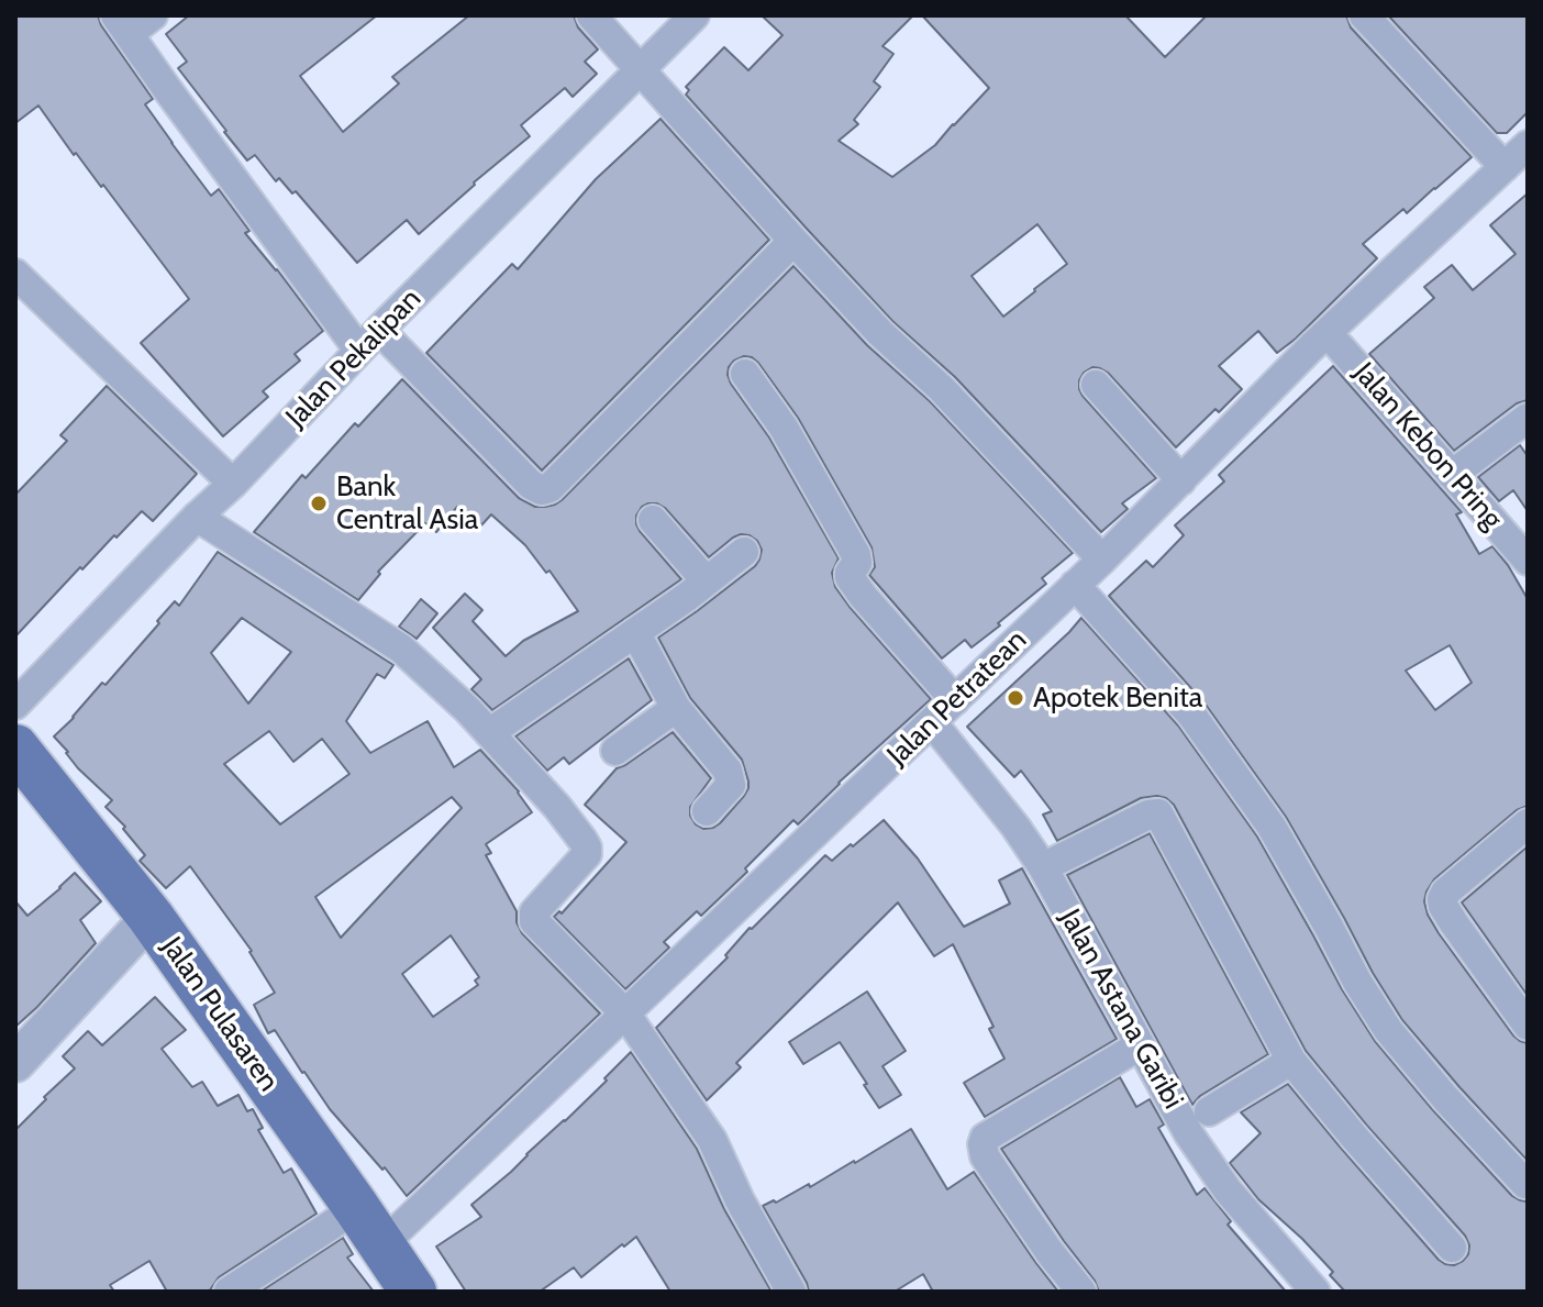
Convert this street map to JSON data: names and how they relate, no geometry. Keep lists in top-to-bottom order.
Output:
{
  "streets": {
    "main road": ["Jalan Pulasaren"],
    "street": [
      "Jalan Pekalipan",
      "Jalan Kebon Pring",
      "Jalan Petratean",
      "Jalan Astana Garibi"
    ]
  },
  "crossings": [
    ["Jalan Kebon Pring", "Jalan Petratean"],
    ["Jalan Petratean", "Jalan Astana Garibi"],
    ["Jalan Petratean", "Jalan Pulasaren"]
  ],
  "places": ["Bank Central Asia", "Apotek Benita"]
}
